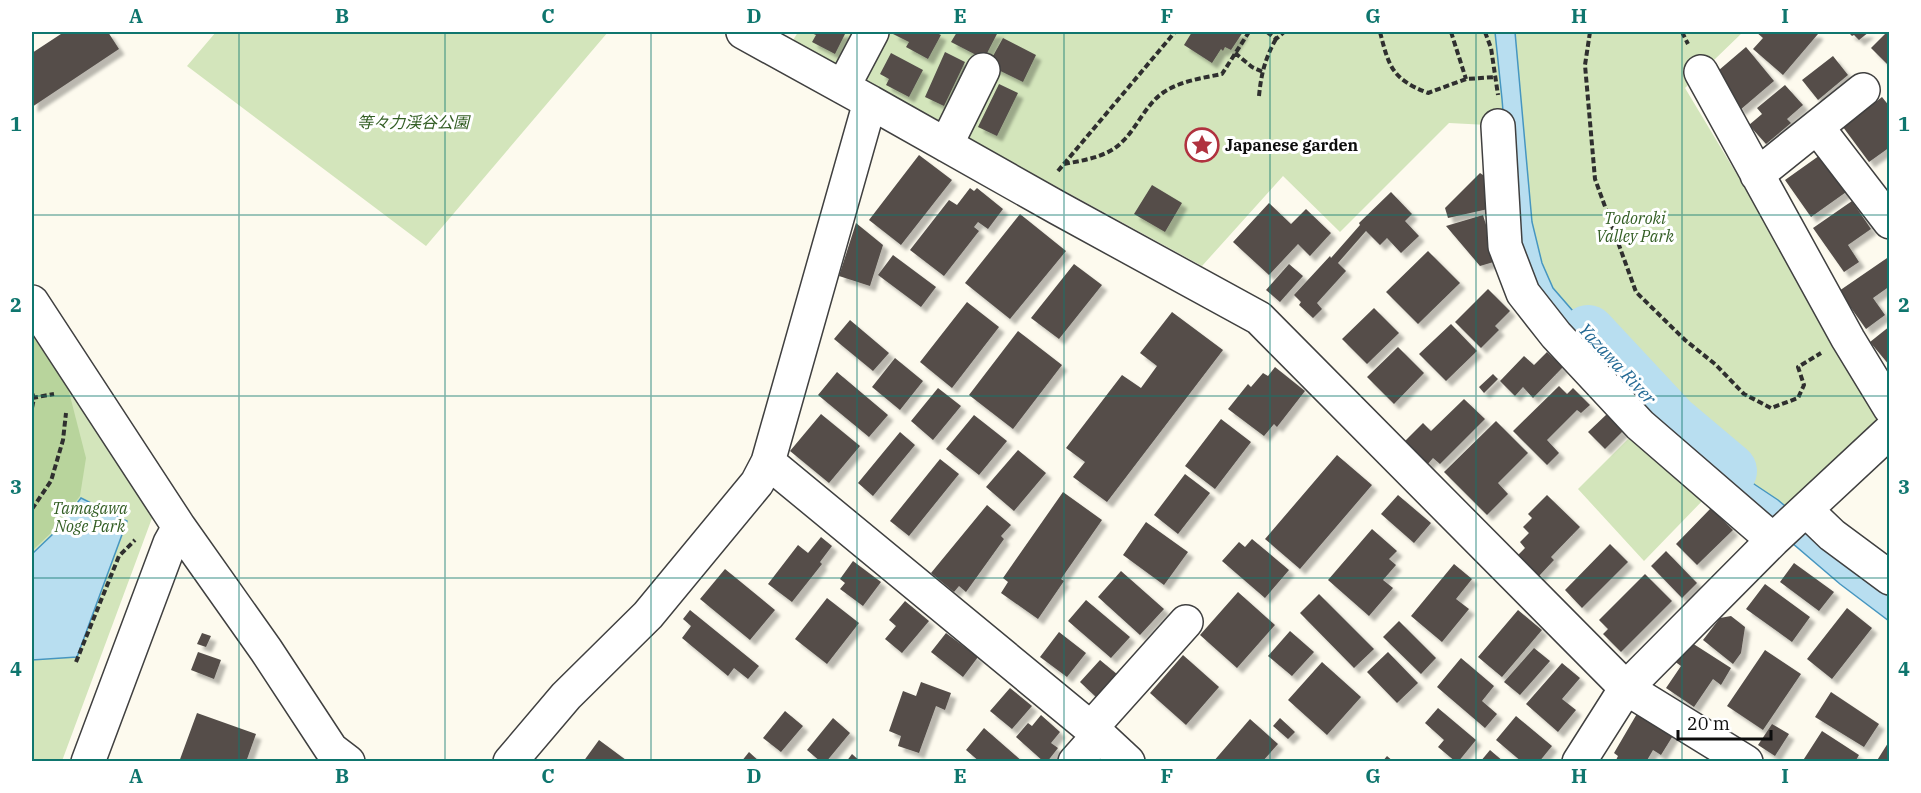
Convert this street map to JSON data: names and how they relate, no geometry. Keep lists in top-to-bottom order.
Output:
{
  "water": ["Yazawa River"],
  "parks": ["等々力渓谷公園", "Todoroki Valley Park", "Tamagawa Noge Park"],
  "places": {
    "place": ["Japanese garden"]
  },
  "scale_bar": "20 m",
  "grid": {
    "columns": [
      "A",
      "B",
      "C",
      "D",
      "E",
      "F",
      "G",
      "H",
      "I"
    ],
    "rows": [
      "1",
      "2",
      "3",
      "4"
    ]
  }
}
